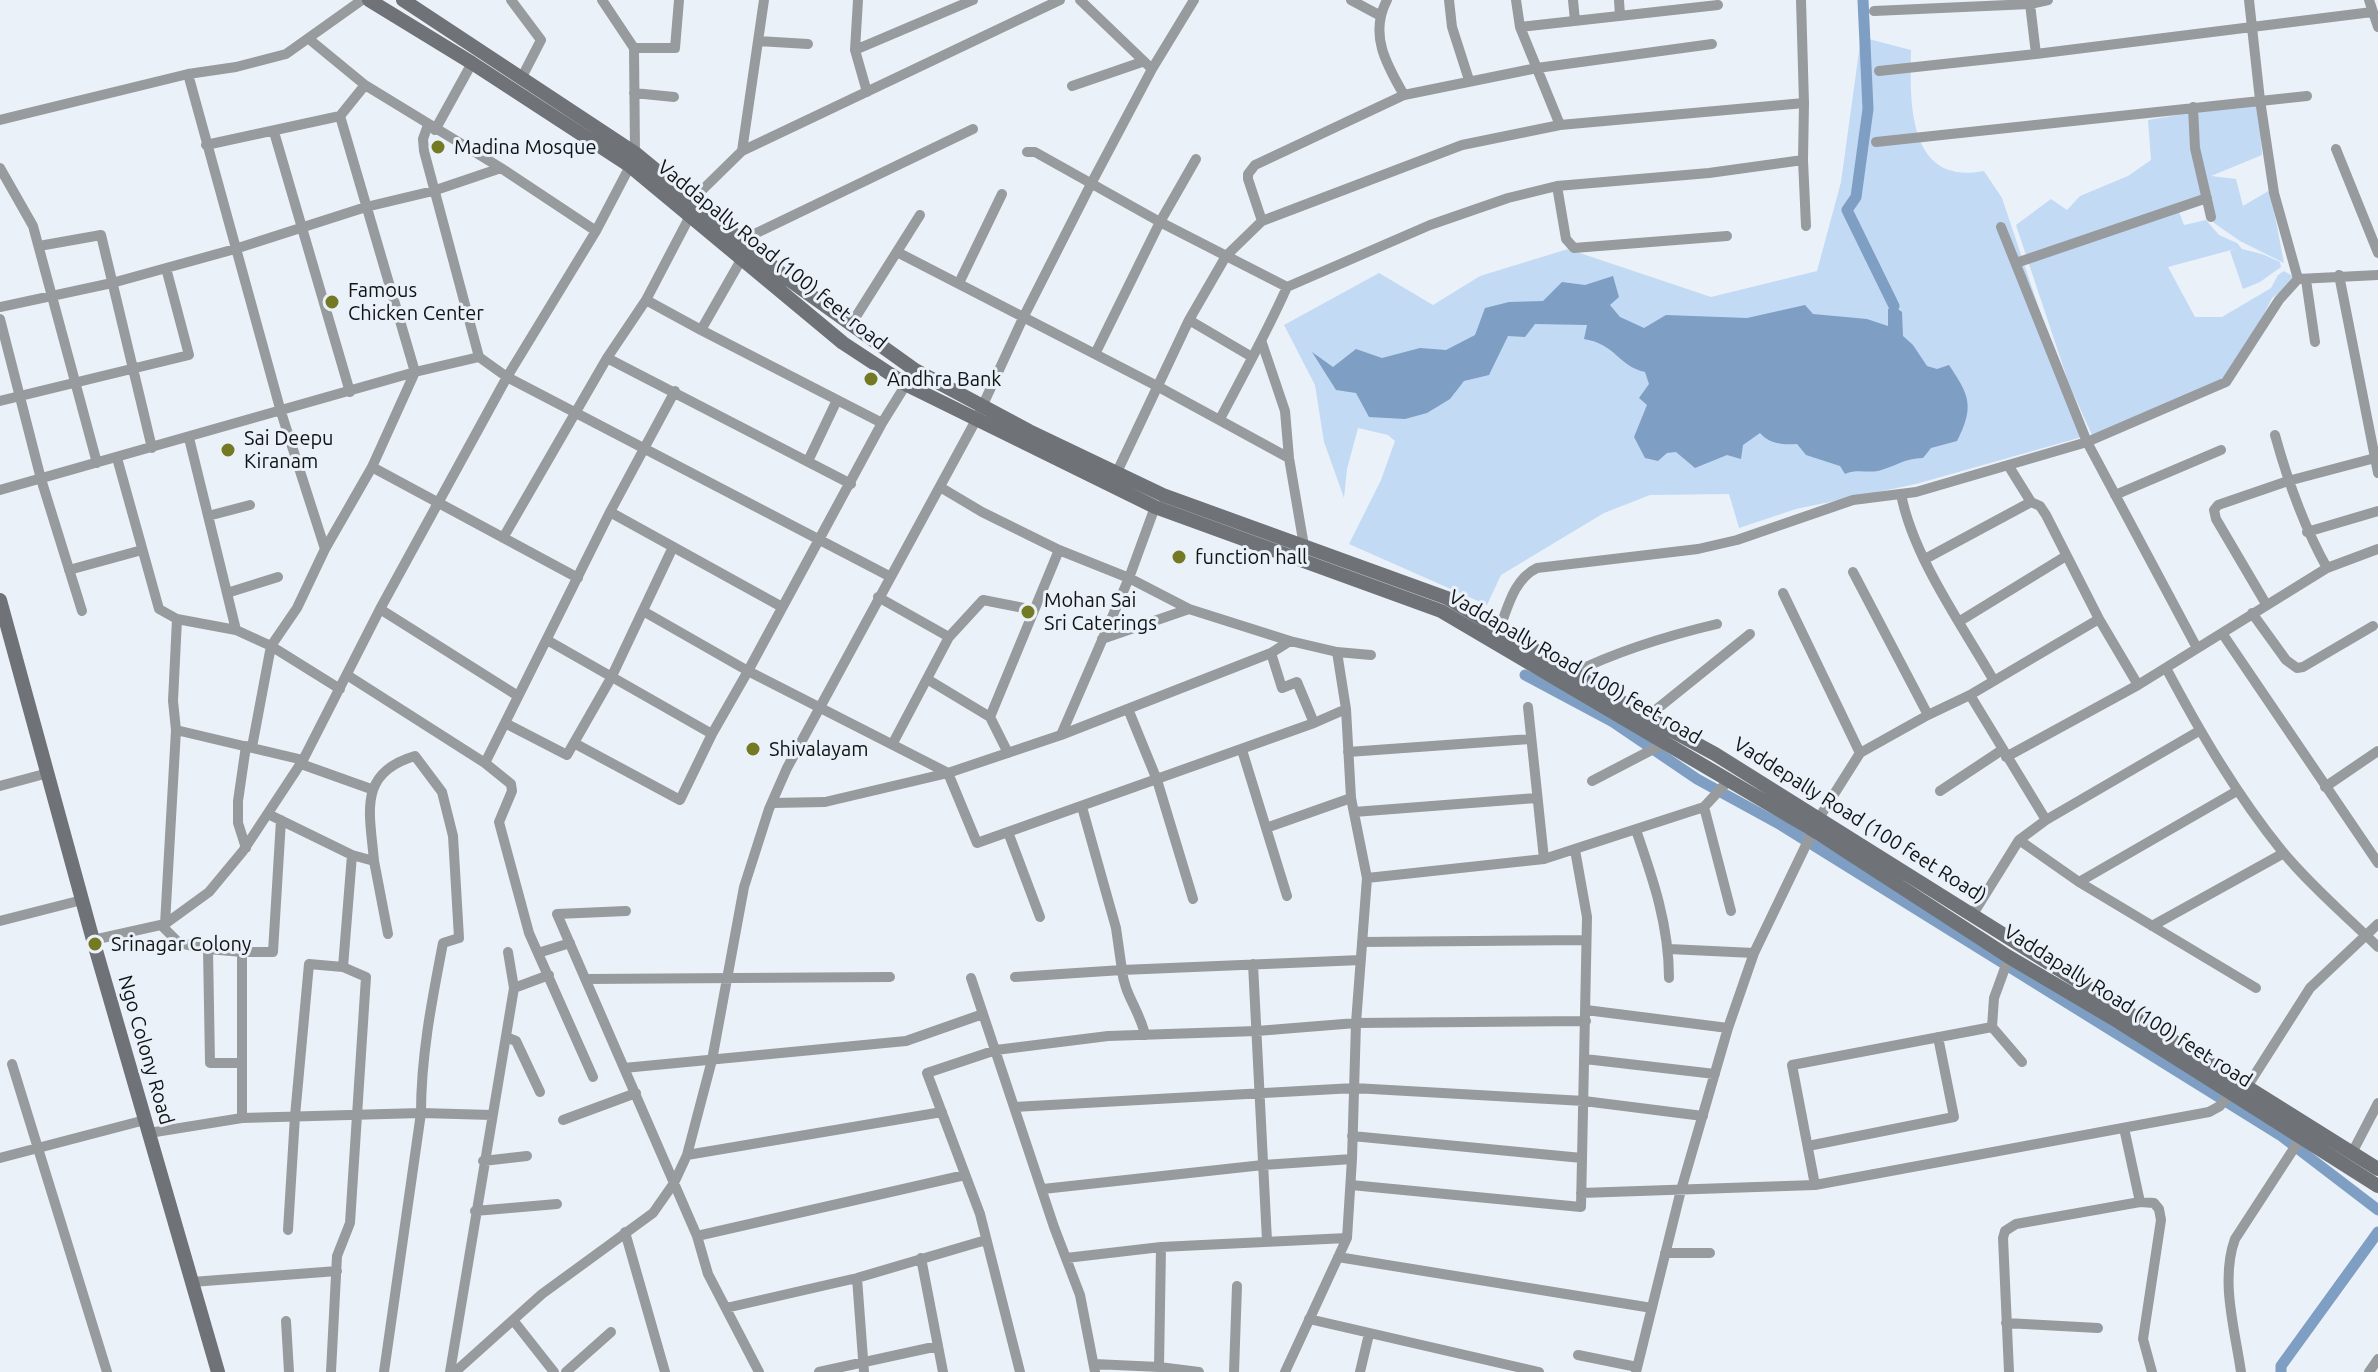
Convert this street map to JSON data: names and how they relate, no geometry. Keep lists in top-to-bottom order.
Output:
{
  "streets": {
    "main road": ["Vaddapally Road (100) feet road", "Vaddepally Road (100 feet Road)", "Ngo Colony Road"]
  },
  "crossings": [
    ["Vaddapally Road (100) feet road", "Vaddepally Road (100 feet Road)"]
  ],
  "places": [
    "Madina Mosque",
    "Famous Chicken Center",
    "Andhra Bank",
    "Sai Deepu Kiranam",
    "function hall",
    "Mohan Sai Sri Caterings",
    "Shivalayam",
    "Srinagar Colony"
  ]
}
